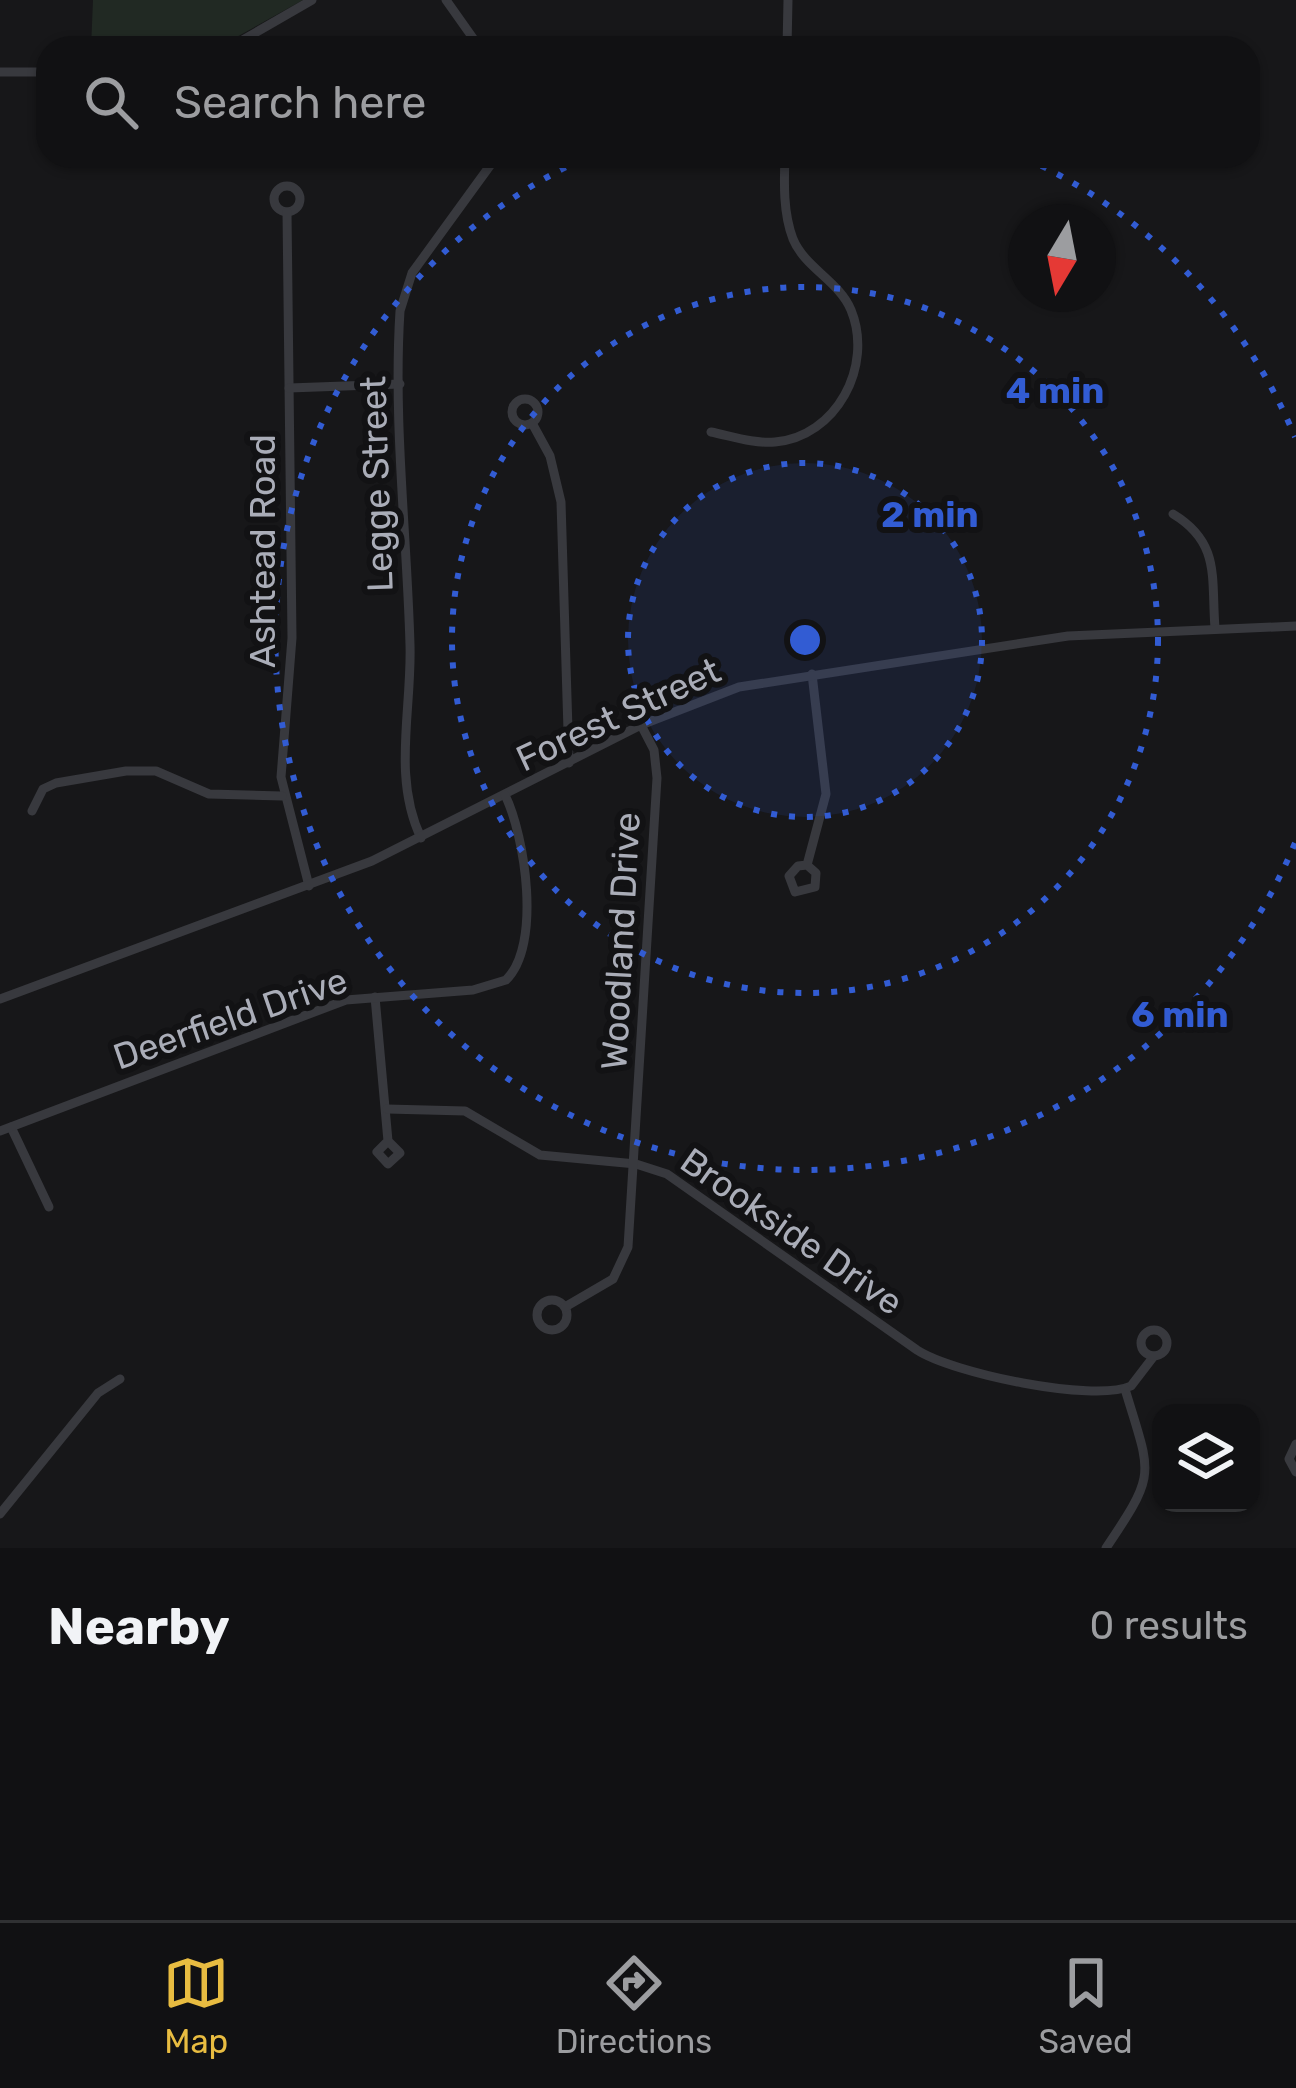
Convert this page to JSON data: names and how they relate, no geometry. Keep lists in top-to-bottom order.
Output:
{
  "streets": {
    "street": [
      "Legge Street",
      "Ashtead Road",
      "Forest Street",
      "Woodland Drive",
      "Deerfield Drive",
      "Brookside Drive"
    ]
  },
  "crossings": [
    ["Legge Street", "Forest Street"],
    ["Ashtead Road", "Forest Street"],
    ["Forest Street", "Woodland Drive"],
    ["Forest Street", "Deerfield Drive"],
    ["Woodland Drive", "Brookside Drive"]
  ],
  "north": "bottom",
  "page": {
    "search": "Search here",
    "heading": ["Nearby", "0 results"],
    "nav": ["Map", "Directions", "Saved"]
  },
  "rings": ["4 min", "2 min", "6 min"]
}
